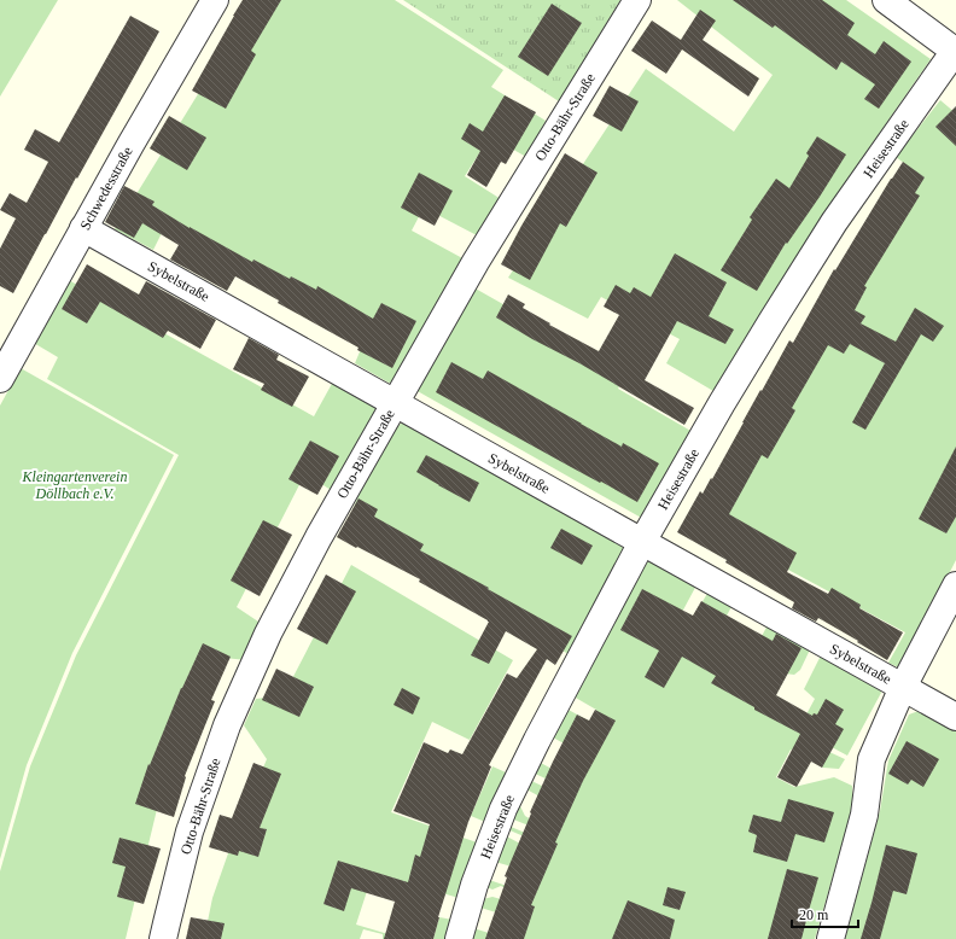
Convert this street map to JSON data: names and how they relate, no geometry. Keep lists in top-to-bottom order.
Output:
{
  "streets": {
    "street": [
      "Otto-Bähr-Straße",
      "Heisestraße",
      "Schwedesstraße",
      "Sybelstraße"
    ]
  },
  "crossings": [
    ["Otto-Bähr-Straße", "Sybelstraße"],
    ["Heisestraße", "Sybelstraße"],
    ["Schwedesstraße", "Sybelstraße"]
  ],
  "parks": ["Kleingartenverein Döllbach e.V."],
  "scale_bar": "20 m"
}
